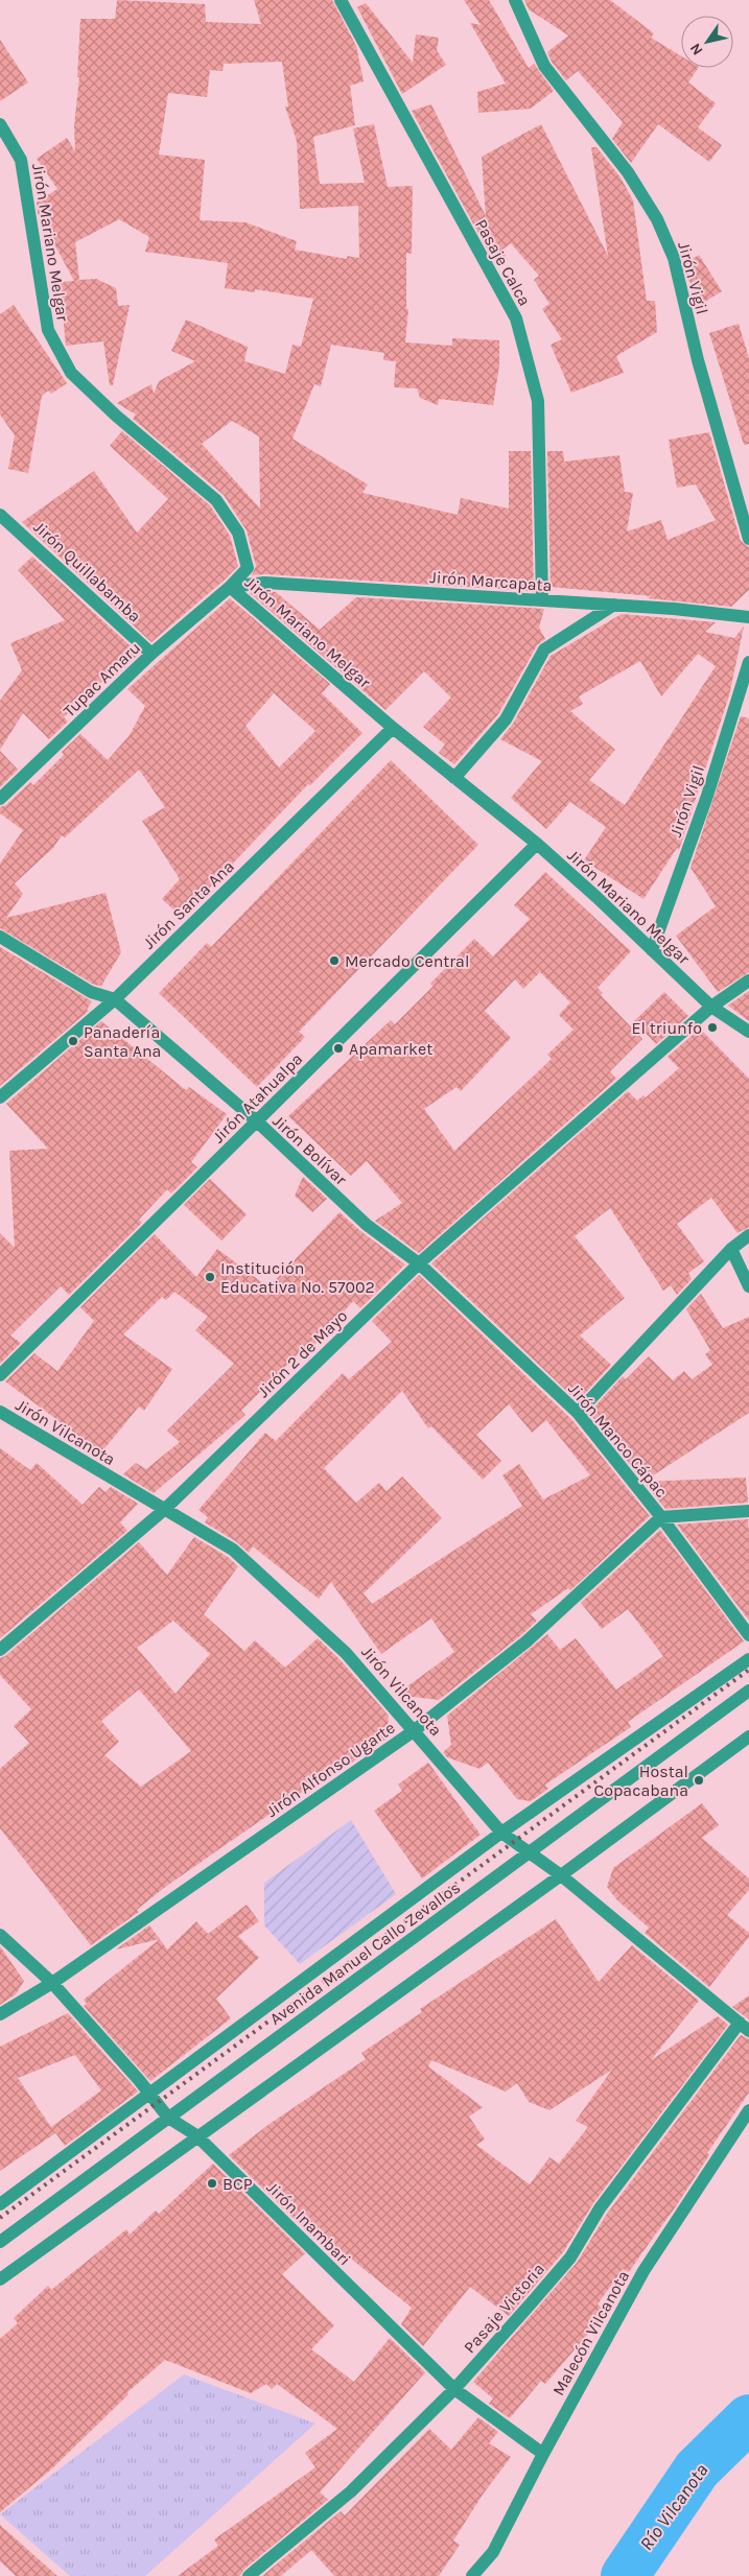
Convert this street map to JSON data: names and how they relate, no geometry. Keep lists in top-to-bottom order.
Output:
{
  "streets": {
    "street": [
      "Jirón Mariano Melgar",
      "Pasaje Calca",
      "Jirón Vigil",
      "Jirón Quillabamba",
      "Jirón Marcapata",
      "Tupac Amaru",
      "Jirón Santa Ana",
      "Jirón Atahualpa",
      "Jirón Bolívar",
      "Jirón 2 de Mayo",
      "Jirón Vilcanota",
      "Jirón Manco Cápac",
      "Jirón Alfonso Ugarte",
      "Avenida Manuel Callo Zevallos",
      "Jirón Inambari",
      "Pasaje Victoria",
      "Malecón Vilcanota"
    ]
  },
  "crossings": [
    ["Jirón Mariano Melgar", "Jirón Vigil"],
    ["Jirón Mariano Melgar", "Jirón Marcapata"],
    ["Jirón Mariano Melgar", "Tupac Amaru"],
    ["Jirón Mariano Melgar", "Jirón Santa Ana"],
    ["Jirón Mariano Melgar", "Jirón Atahualpa"],
    ["Jirón Mariano Melgar", "Jirón 2 de Mayo"],
    ["Pasaje Calca", "Jirón Marcapata"],
    ["Jirón Quillabamba", "Tupac Amaru"],
    ["Jirón Marcapata", "Tupac Amaru"],
    ["Jirón Santa Ana", "Jirón Bolívar"],
    ["Jirón Atahualpa", "Jirón Bolívar"],
    ["Jirón Bolívar", "Jirón 2 de Mayo"],
    ["Jirón Bolívar", "Jirón Manco Cápac"],
    ["Jirón 2 de Mayo", "Jirón Vilcanota"],
    ["Jirón 2 de Mayo", "Jirón Manco Cápac"],
    ["Jirón Vilcanota", "Jirón Alfonso Ugarte"],
    ["Jirón Vilcanota", "Avenida Manuel Callo Zevallos"],
    ["Jirón Vilcanota", "Pasaje Victoria"],
    ["Jirón Manco Cápac", "Jirón Alfonso Ugarte"],
    ["Jirón Alfonso Ugarte", "Jirón Inambari"],
    ["Avenida Manuel Callo Zevallos", "Jirón Inambari"],
    ["Jirón Inambari", "Pasaje Victoria"],
    ["Jirón Inambari", "Malecón Vilcanota"]
  ],
  "water": ["Río Vilcanota"],
  "places": [
    "Mercado Central",
    "El triunfo",
    "Panadería Santa Ana",
    "Apamarket",
    "Institución Educativa No. 57002",
    "Hostal Copacabana",
    "BCP"
  ],
  "north": "bottom left"
}
